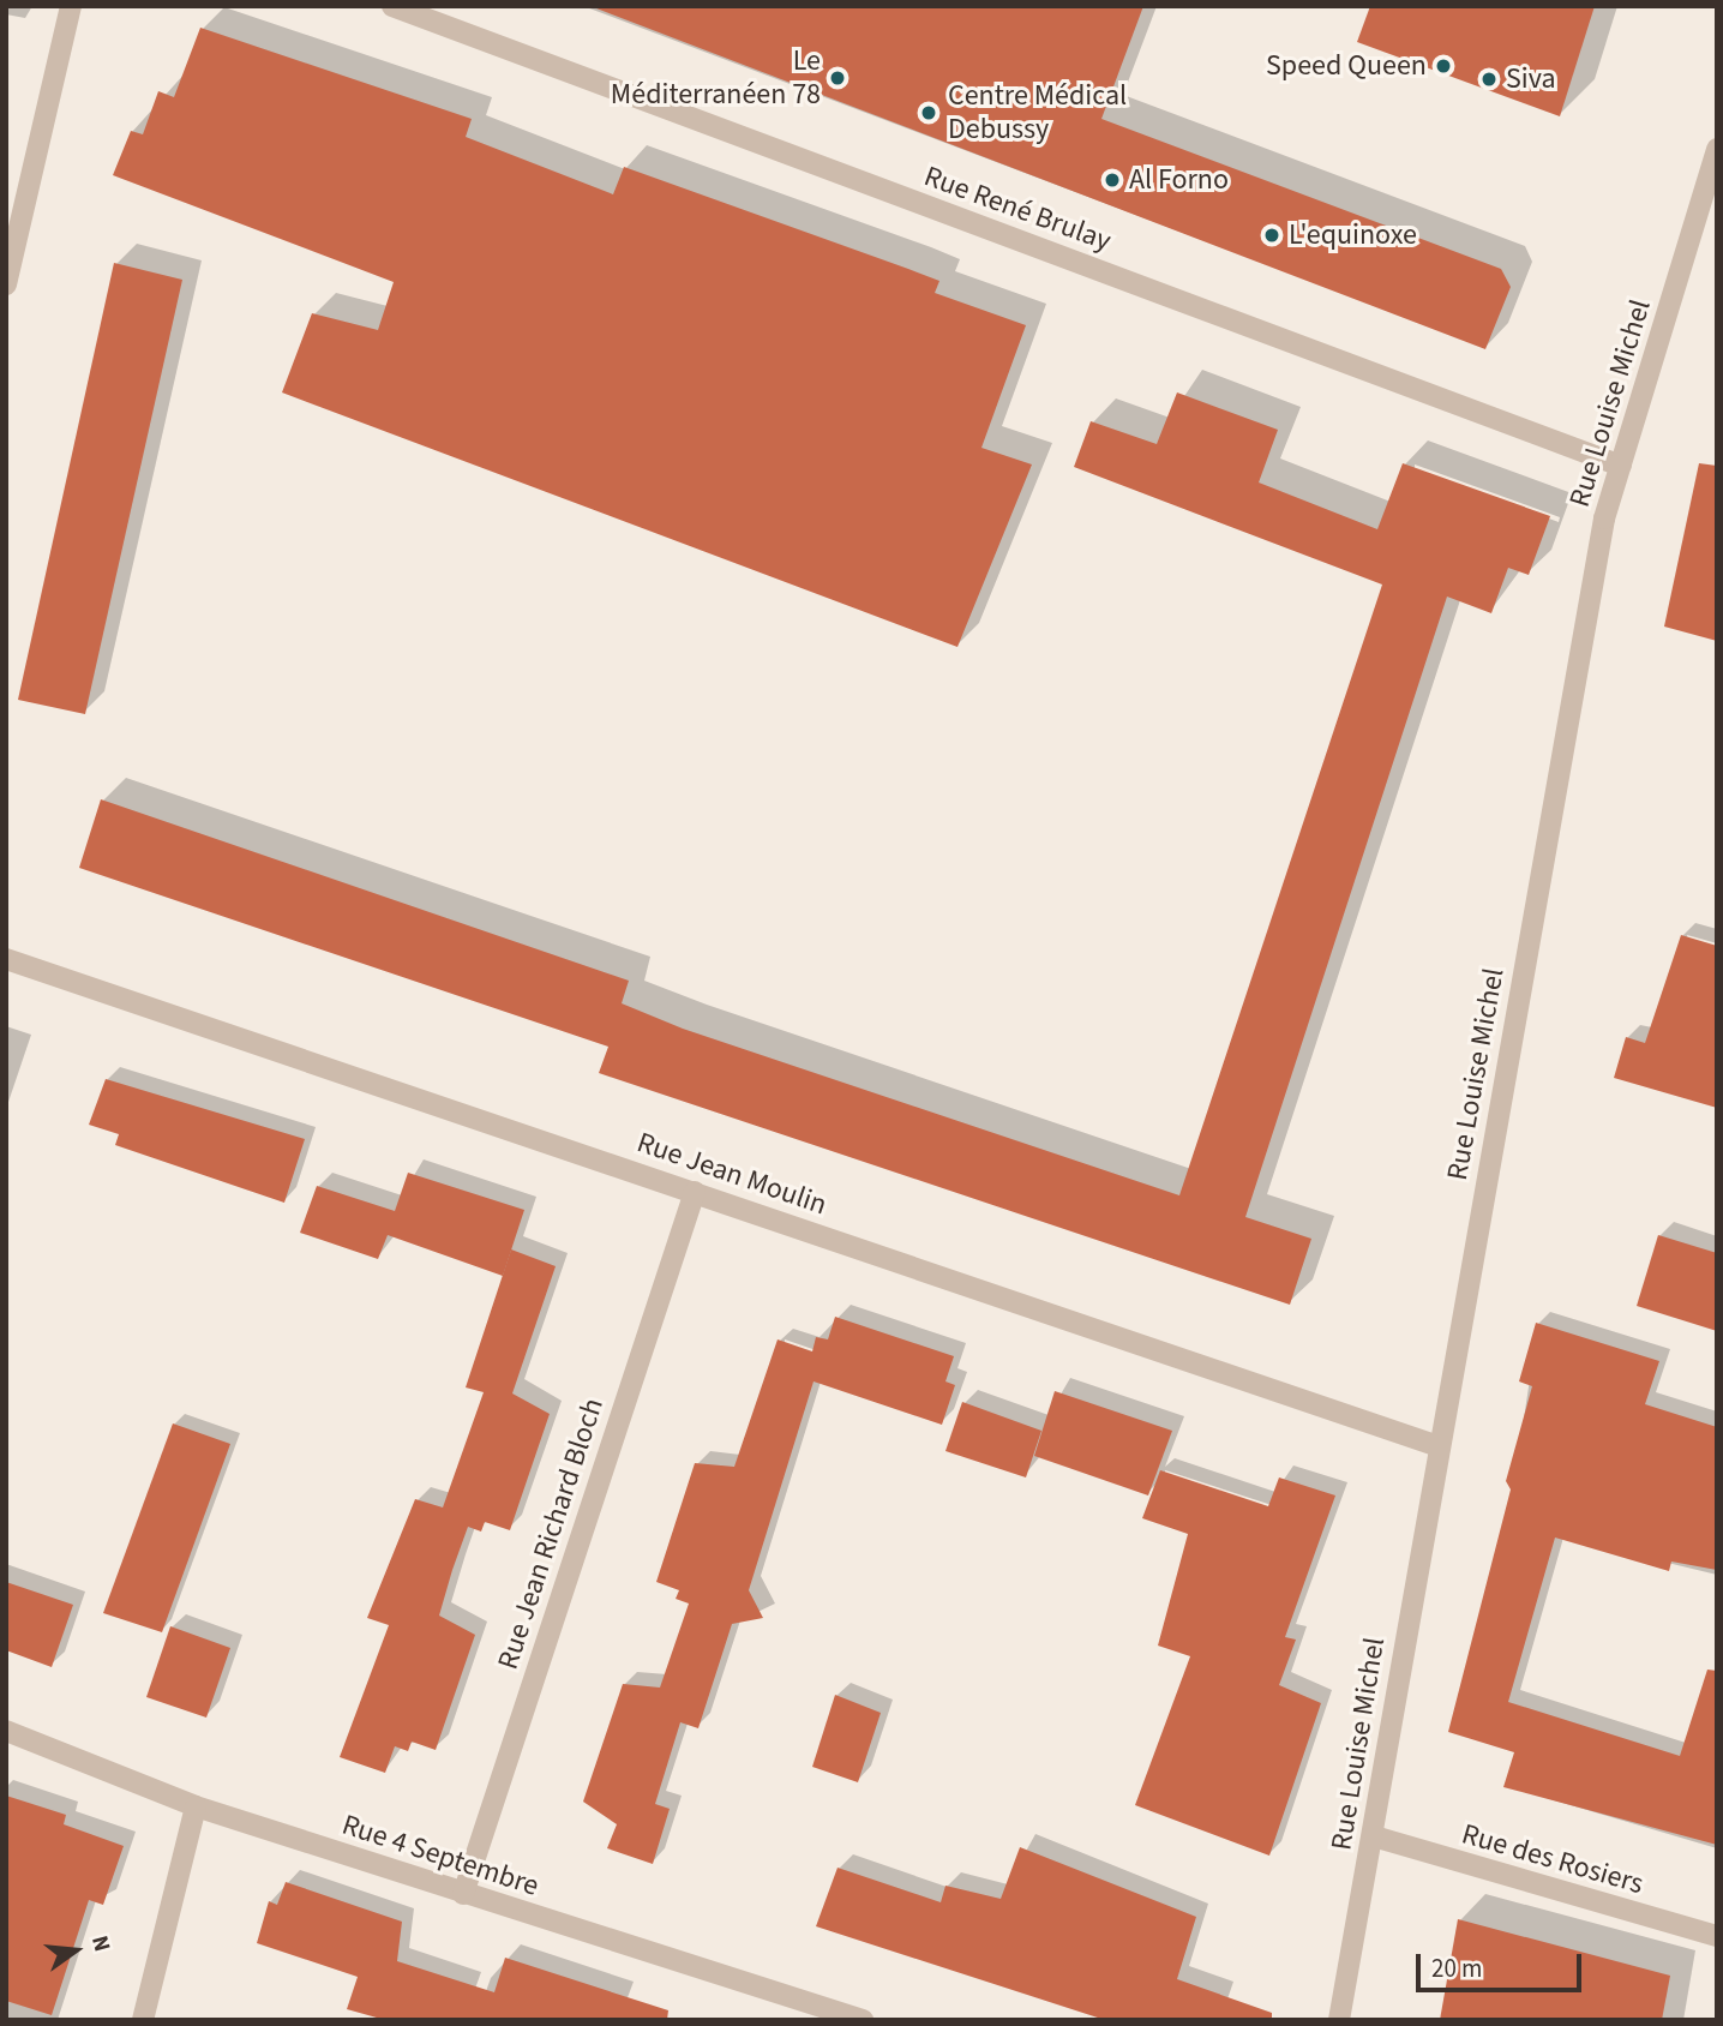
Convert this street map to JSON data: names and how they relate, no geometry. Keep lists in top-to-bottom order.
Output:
{
  "streets": {
    "street": [
      "Rue René Brulay",
      "Rue Louise Michel",
      "Rue Jean Moulin",
      "Rue Jean Richard Bloch",
      "Rue 4 Septembre",
      "Rue des Rosiers"
    ]
  },
  "crossings": [
    ["Rue René Brulay", "Rue Louise Michel"],
    ["Rue Louise Michel", "Rue Jean Moulin"],
    ["Rue Louise Michel", "Rue des Rosiers"],
    ["Rue Jean Moulin", "Rue Jean Richard Bloch"],
    ["Rue Jean Richard Bloch", "Rue 4 Septembre"]
  ],
  "places": [
    "Speed Queen",
    "Le Méditerranéen 78",
    "Siva",
    "Centre Médical Debussy",
    "Al Forno",
    "L'equinoxe"
  ],
  "scale_bar": "20 m",
  "north": "right"
}
